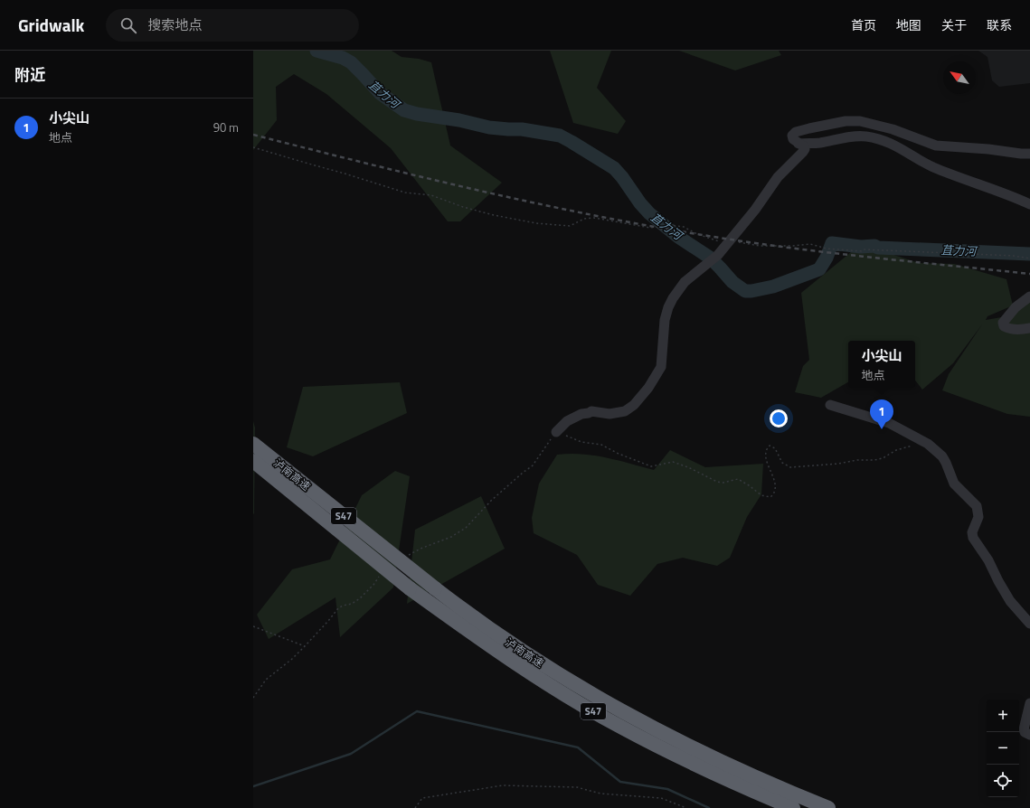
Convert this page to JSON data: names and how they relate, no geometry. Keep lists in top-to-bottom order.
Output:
{
  "streets": {
    "highway": ["泸南高速", "S47"]
  },
  "water": ["苴力河"],
  "north": "top left",
  "page": {
    "header": "Gridwalk",
    "search": "搜索地点",
    "nav": [
      "首页",
      "地图",
      "关于",
      "联系"
    ],
    "heading": "附近",
    "list": [
      {
        "mark": "1",
        "name": "小尖山",
        "note": "地点",
        "value": "90 m"
      }
    ],
    "popup": ["小尖山", "地点"],
    "pins": "1",
    "map_buttons": ["+", "−"]
  }
}
